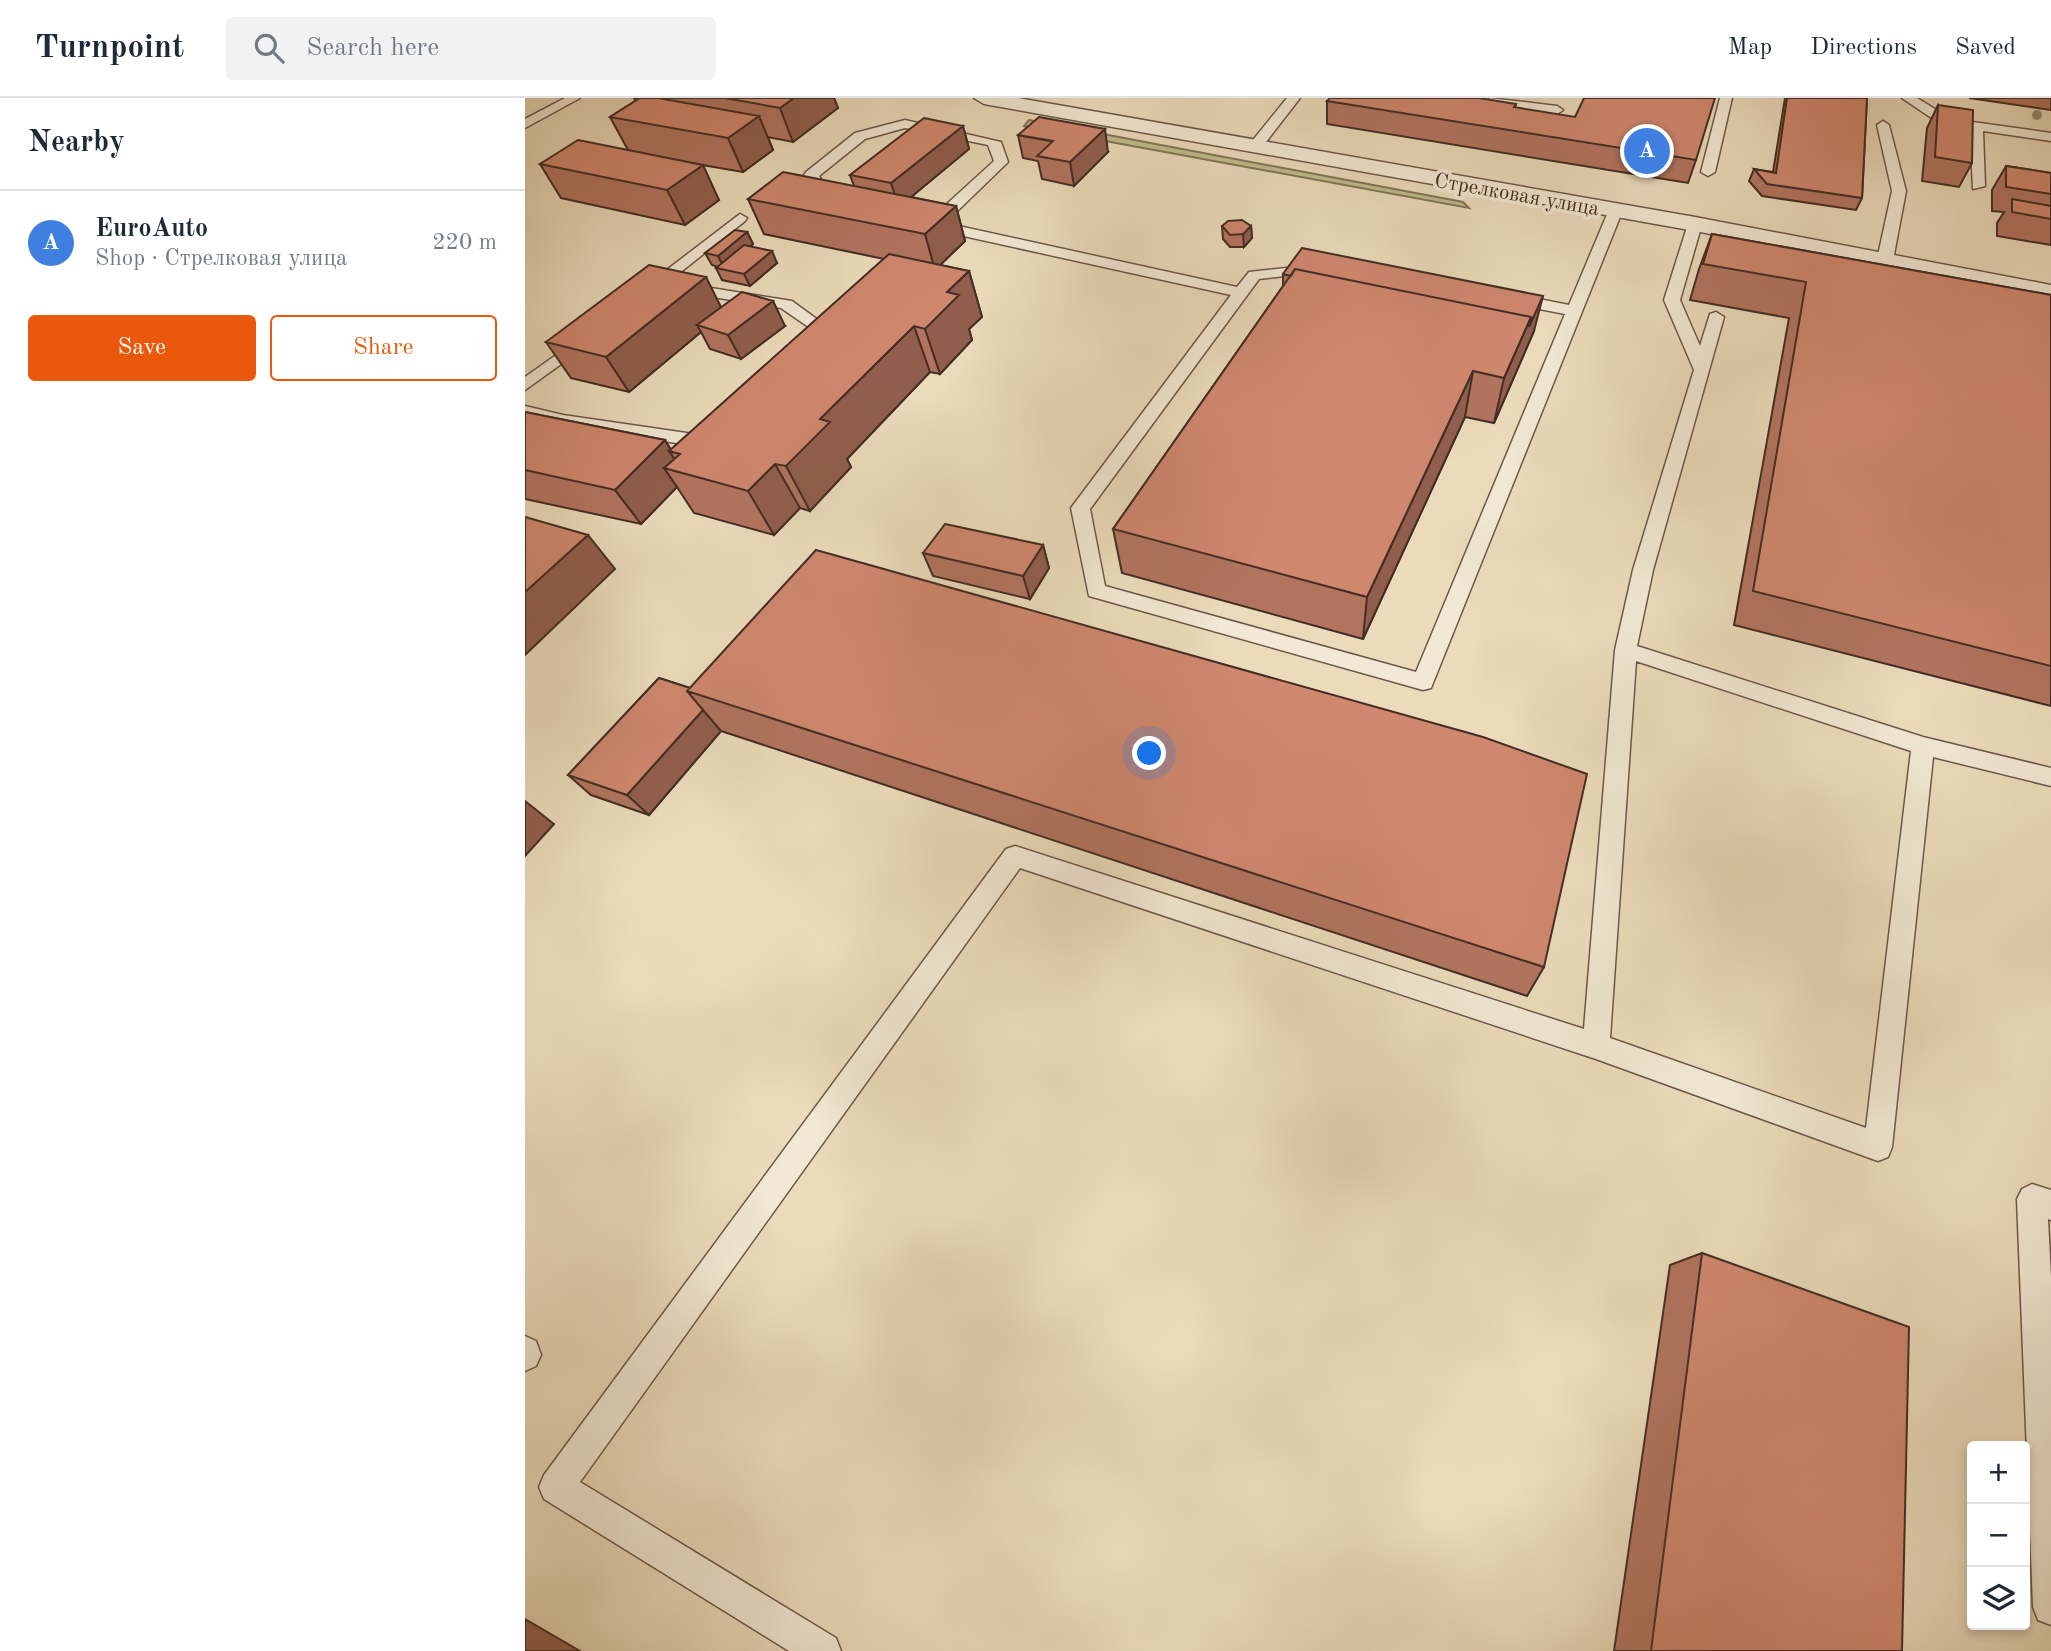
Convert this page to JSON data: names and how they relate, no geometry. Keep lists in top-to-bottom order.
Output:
{
  "streets": {
    "street": ["Стрелковая улица"]
  },
  "page": {
    "header": "Turnpoint",
    "search": "Search here",
    "nav": ["Map", "Directions", "Saved"],
    "heading": "Nearby",
    "pins": "A",
    "list": [
      {
        "mark": "A",
        "name": "EuroAuto",
        "note": "Shop · Стрелковая улица",
        "value": "220 m"
      }
    ],
    "buttons": ["Save", "Share"],
    "map_buttons": ["+", "−"]
  }
}
